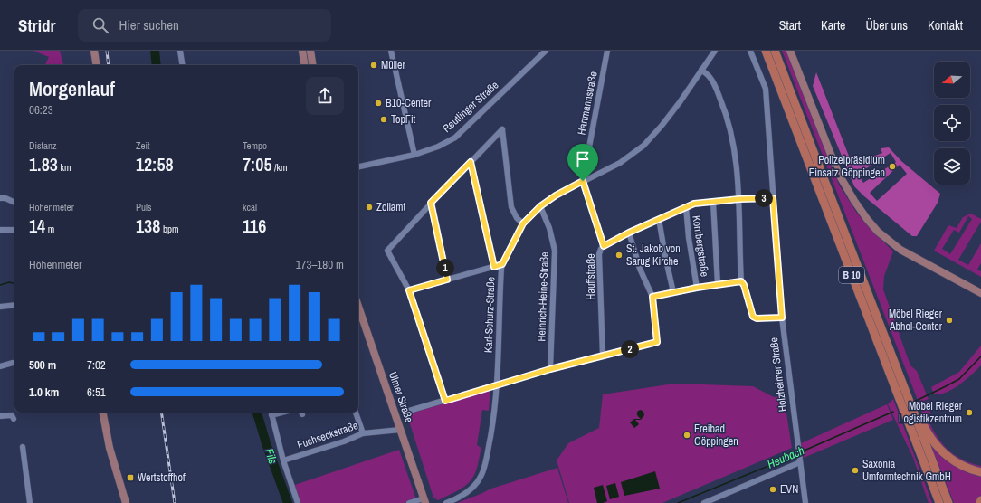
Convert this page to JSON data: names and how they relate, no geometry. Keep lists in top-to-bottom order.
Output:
{
  "streets": {
    "highway": ["B 10"],
    "main road": ["Ulmer Straße"],
    "street": [
      "Hartmannstraße",
      "Reutlinger Straße",
      "Kornbergstraße",
      "Hauffstraße",
      "Heinrich-Heine-Straße",
      "Karl-Schurz-Straße",
      "Holzheimer Straße",
      "Fuchseckstraße"
    ]
  },
  "crossings": [
    ["Hartmannstraße", "Hauffstraße"],
    ["Hartmannstraße", "Karl-Schurz-Straße"],
    ["Hauffstraße", "Karl-Schurz-Straße"],
    ["Heinrich-Heine-Straße", "Karl-Schurz-Straße"],
    ["Ulmer Straße", "Fuchseckstraße"]
  ],
  "water": ["Fils", "Heubach"],
  "places": {
    "other": [
      "Müller",
      "B10-Center",
      "TopFit",
      "Polizeipräsidium Einsatz Göppingen",
      "Zollamt",
      "St. Jakob von Sarug Kirche",
      "Möbel Rieger Abhol-Center",
      "Möbel Rieger Logistikzentrum",
      "Freibad Göppingen",
      "Saxonia Umformtechnik GmbH",
      "EVN"
    ],
    "transit": ["Wertstoffhof"]
  },
  "north": "left",
  "page": {
    "header": "Stridr",
    "search": "Hier suchen",
    "nav": [
      "Start",
      "Karte",
      "Über uns",
      "Kontakt"
    ],
    "heading": ["Morgenlauf", "06:23"],
    "stats": [
      ["Distanz", "1.83 km"],
      ["Zeit", "12:58"],
      ["Tempo", "7:05 /km"],
      ["Höhenmeter", "14 m"],
      ["Puls", "138 bpm"],
      ["kcal", "116"]
    ],
    "pins": ["3", "1", "2"],
    "chart": ["Höhenmeter", "173–180 m"],
    "list": [
      {
        "name": "500 m",
        "note": "7:02"
      },
      {
        "name": "1.0 km",
        "note": "6:51"
      }
    ]
  }
}
